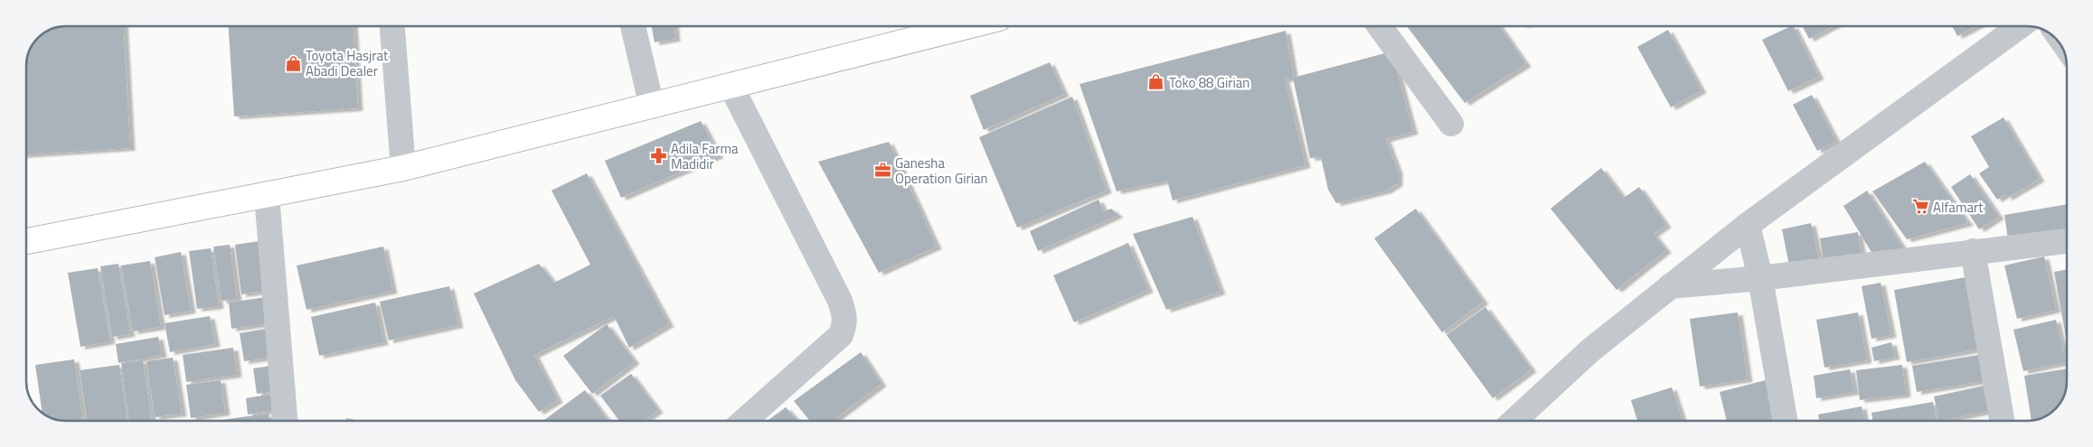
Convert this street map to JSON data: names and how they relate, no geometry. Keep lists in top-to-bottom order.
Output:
{
  "places": {
    "shop": ["Toyota Hasjrat Abadi Dealer", "Toko 88 Girian"],
    "pharmacy": ["Adila Farma Madidir"],
    "office": ["Ganesha Operation Girian"],
    "supermarket": ["Alfamart"]
  }
}
